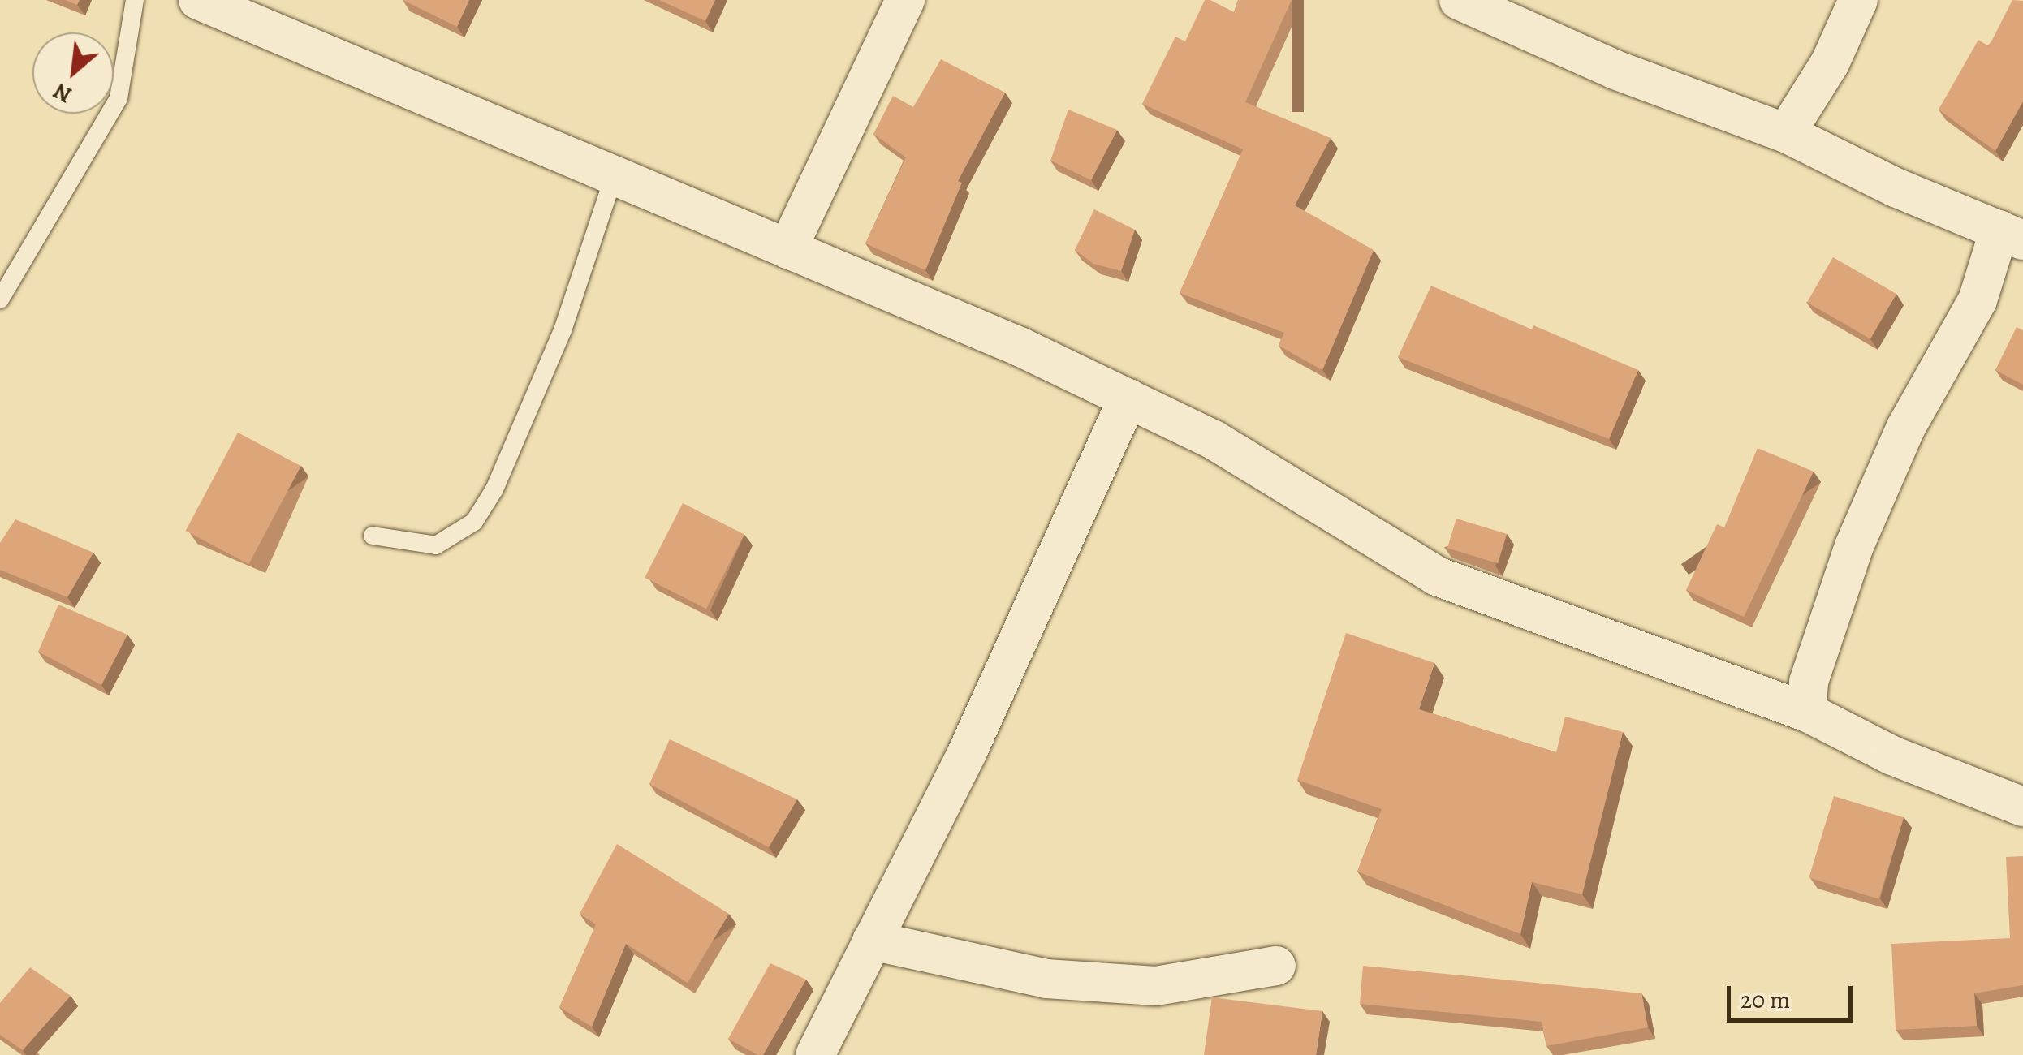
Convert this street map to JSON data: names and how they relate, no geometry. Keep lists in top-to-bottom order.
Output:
{
  "scale_bar": "20 m",
  "north": "bottom left"
}
